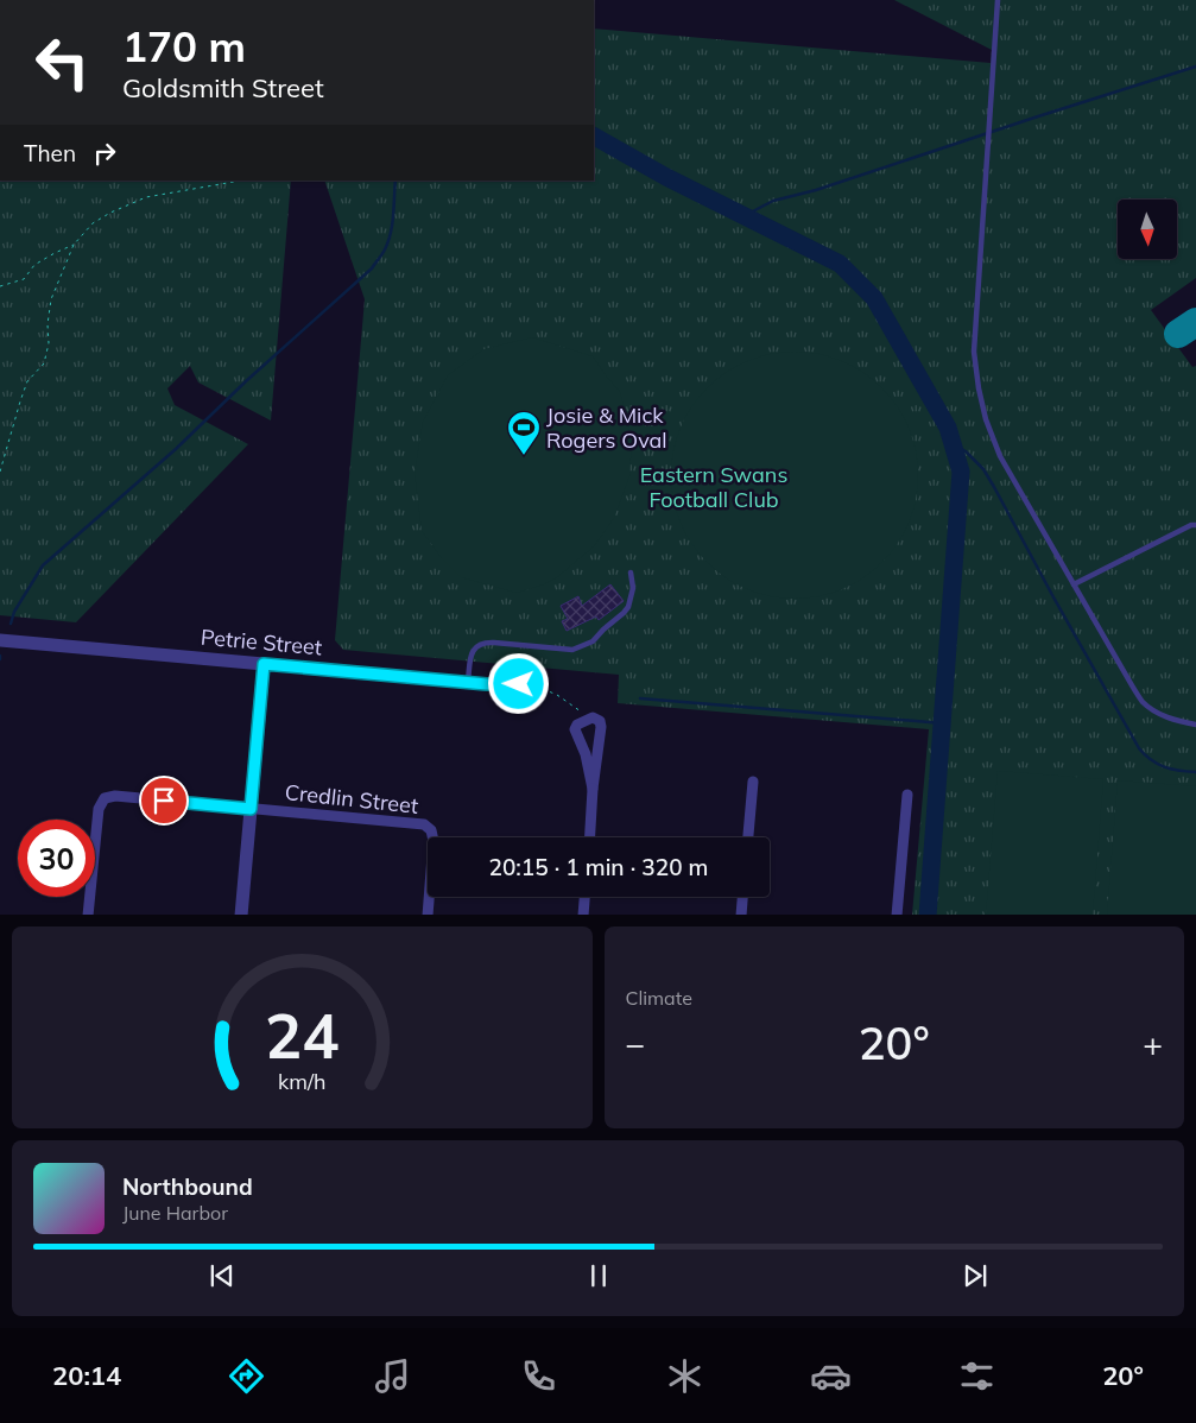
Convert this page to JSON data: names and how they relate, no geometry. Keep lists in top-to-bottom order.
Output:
{
  "streets": {
    "street": ["Petrie Street", "Credlin Street"]
  },
  "parks": ["Eastern Swans Football Club"],
  "places": {
    "sports": ["Josie & Mick Rogers Oval"]
  },
  "north": "bottom",
  "page": {
    "turn": ["170 m", "Goldsmith Street"],
    "then": "Then",
    "limit": "30",
    "trip": "20:15 · 1 min · 320 m",
    "tile": "Climate",
    "heat": ["−", "20°", "+"],
    "song": ["Northbound", "June Harbor"],
    "tabs": ["20:14", "20°"],
    "gauge": ["24", "km/h"]
  }
}
